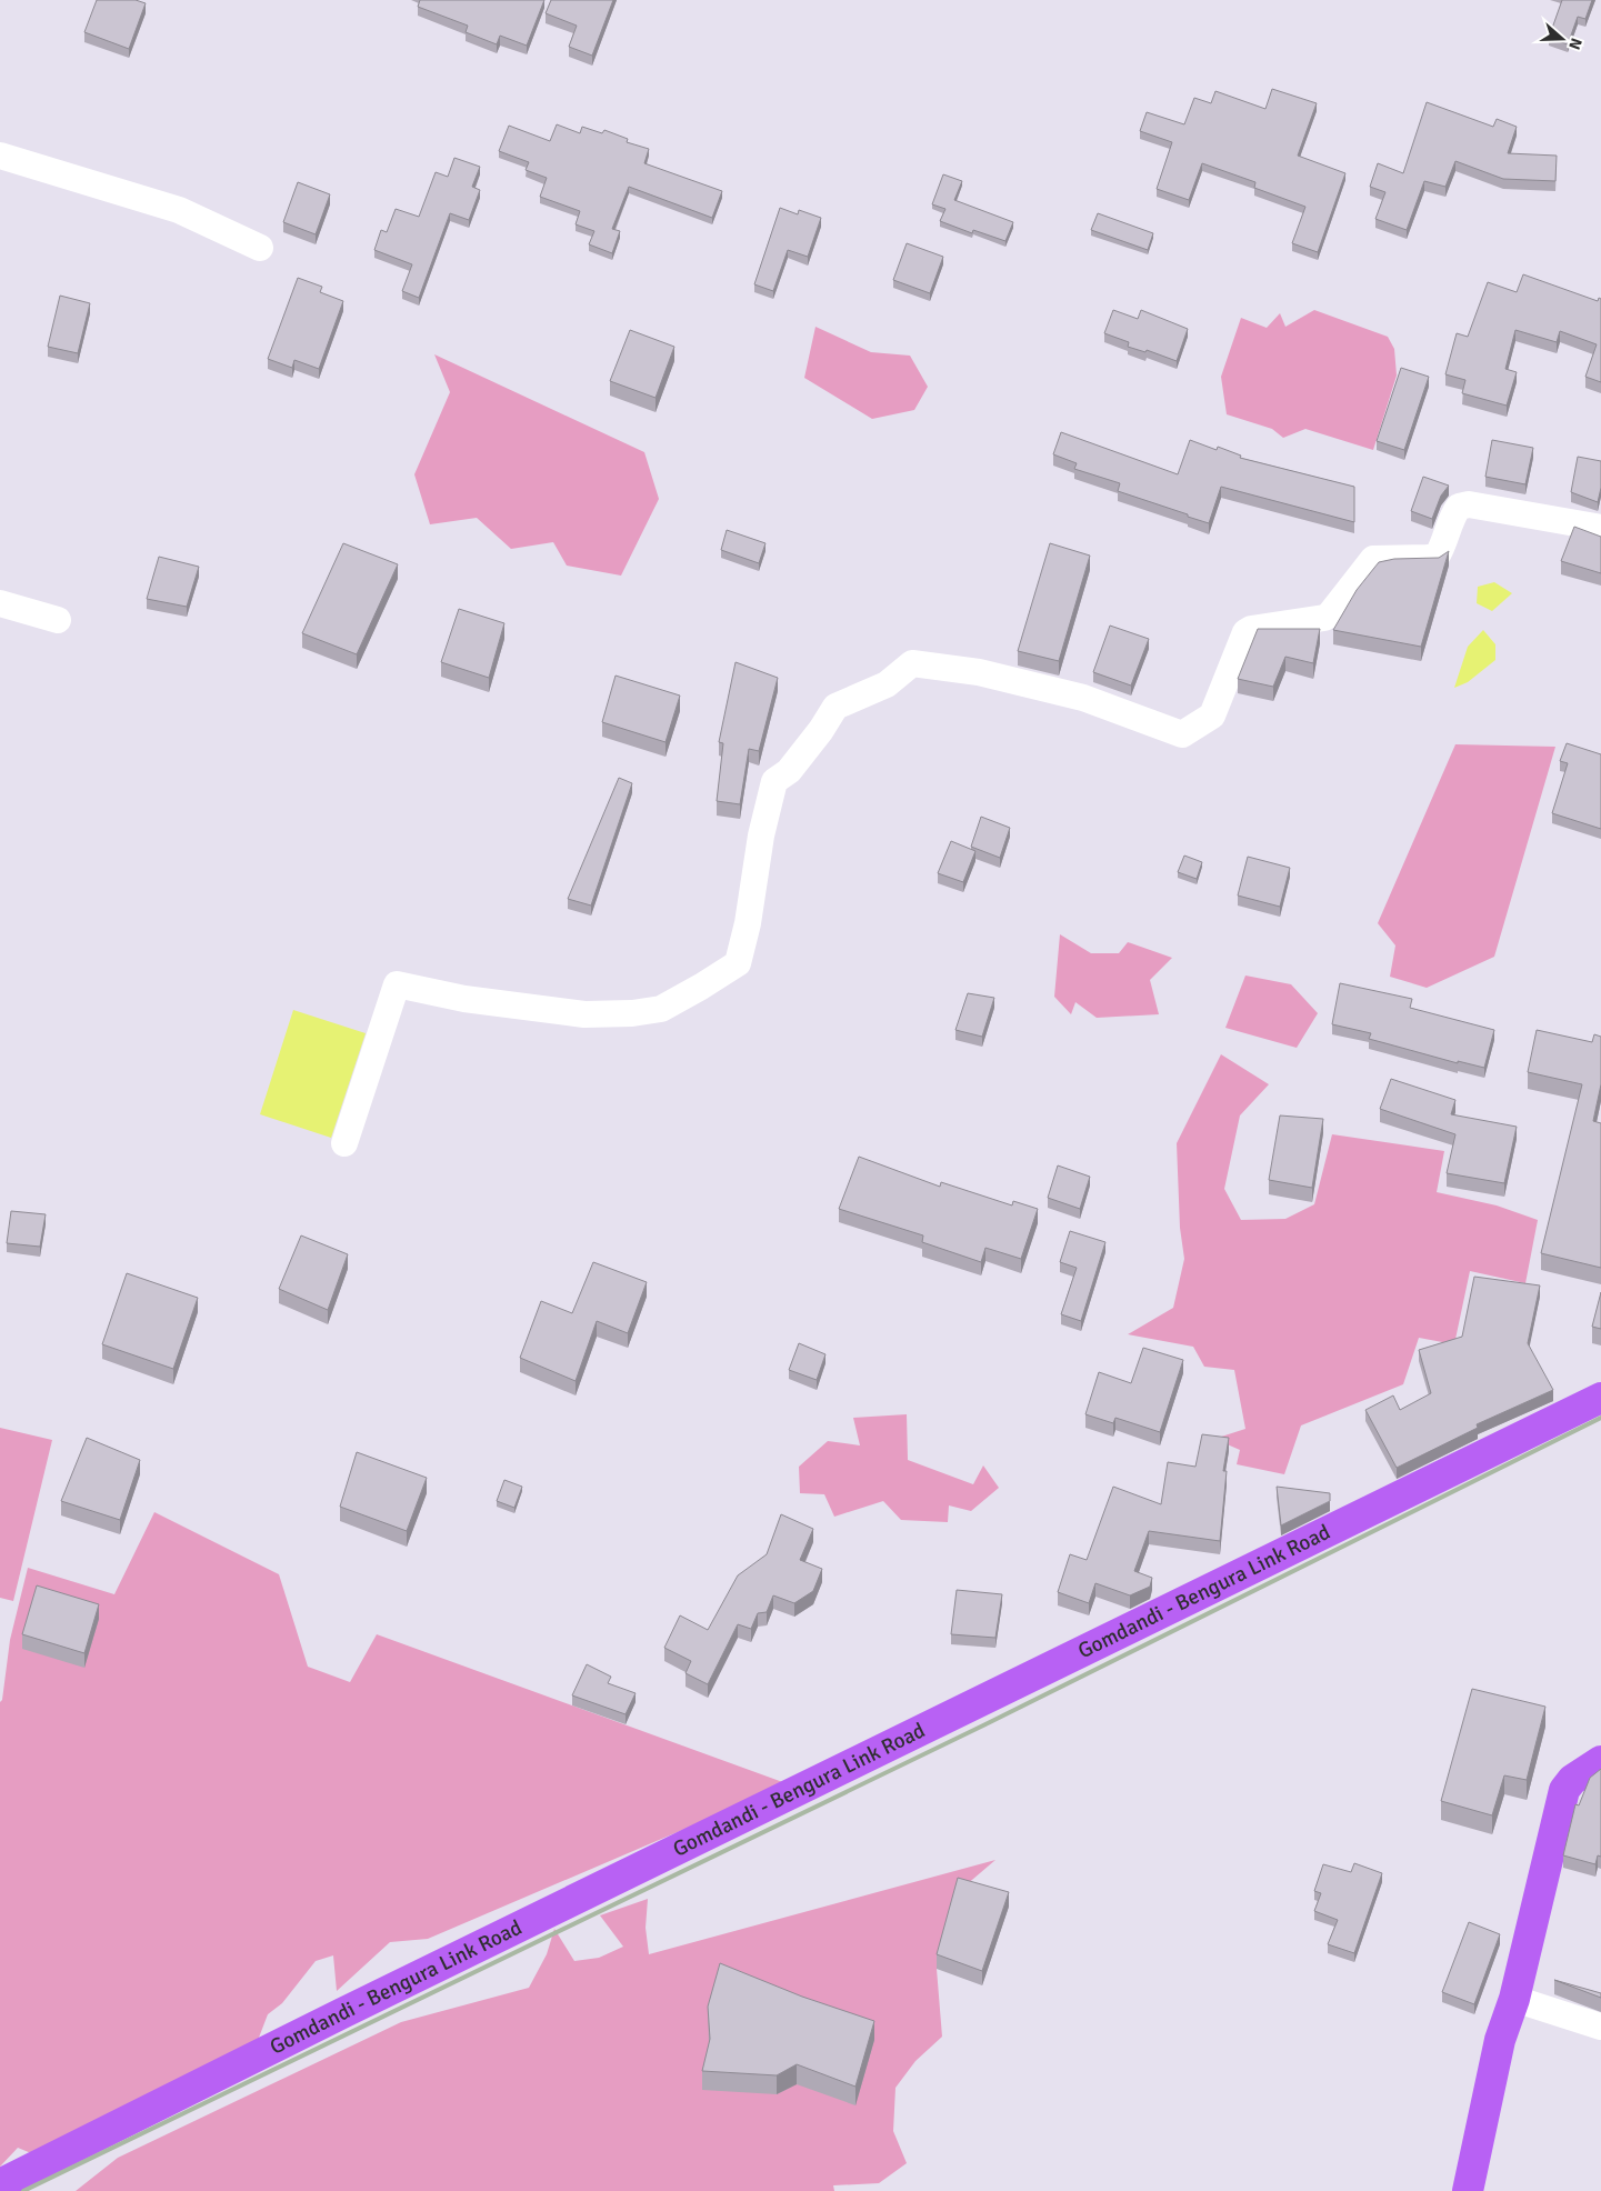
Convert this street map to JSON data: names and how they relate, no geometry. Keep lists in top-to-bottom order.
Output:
{
  "streets": {
    "main road": ["Gomdandi - Bengura Link Road"]
  },
  "north": "right"
}
